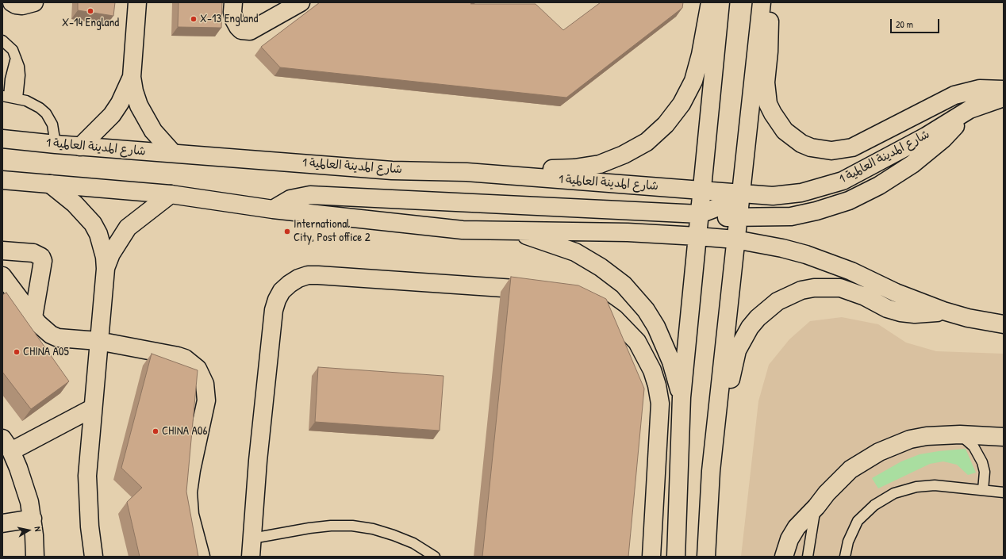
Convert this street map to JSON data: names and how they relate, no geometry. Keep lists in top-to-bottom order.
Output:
{
  "streets": {
    "street": ["شارع المدينة العالمية 1"]
  },
  "places": [
    "X-14 England",
    "X-13 England",
    "International City, Post office 2",
    "CHINA A05",
    "CHINA A06"
  ],
  "scale_bar": "20 m",
  "north": "right"
}
